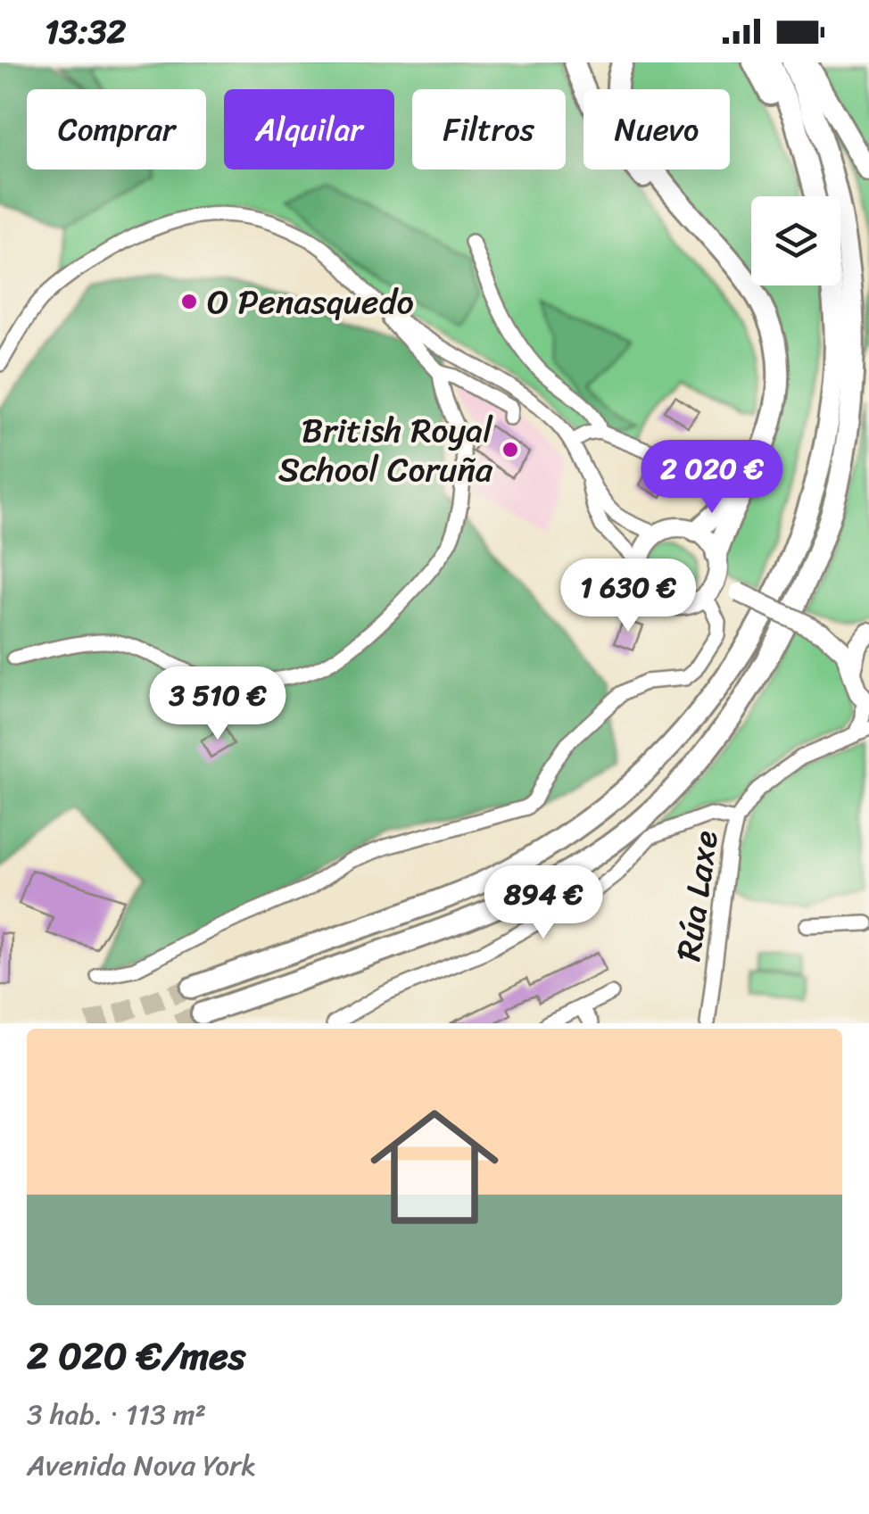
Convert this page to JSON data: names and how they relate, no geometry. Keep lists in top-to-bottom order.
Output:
{
  "streets": {
    "street": ["Rúa Laxe"]
  },
  "places": ["O Penasquedo", "British Royal School Coruña"],
  "page": {
    "status": "13:32",
    "chip": [
      "Comprar",
      "Alquilar",
      "Filtros",
      "Nuevo"
    ],
    "price": [
      "2 020 €",
      "1 630 €",
      "3 510 €",
      "894 €"
    ],
    "list": [
      {
        "name": "2 020 €/mes",
        "note": "3 hab. · 113 m² · Avenida Nova York"
      }
    ]
  }
}
